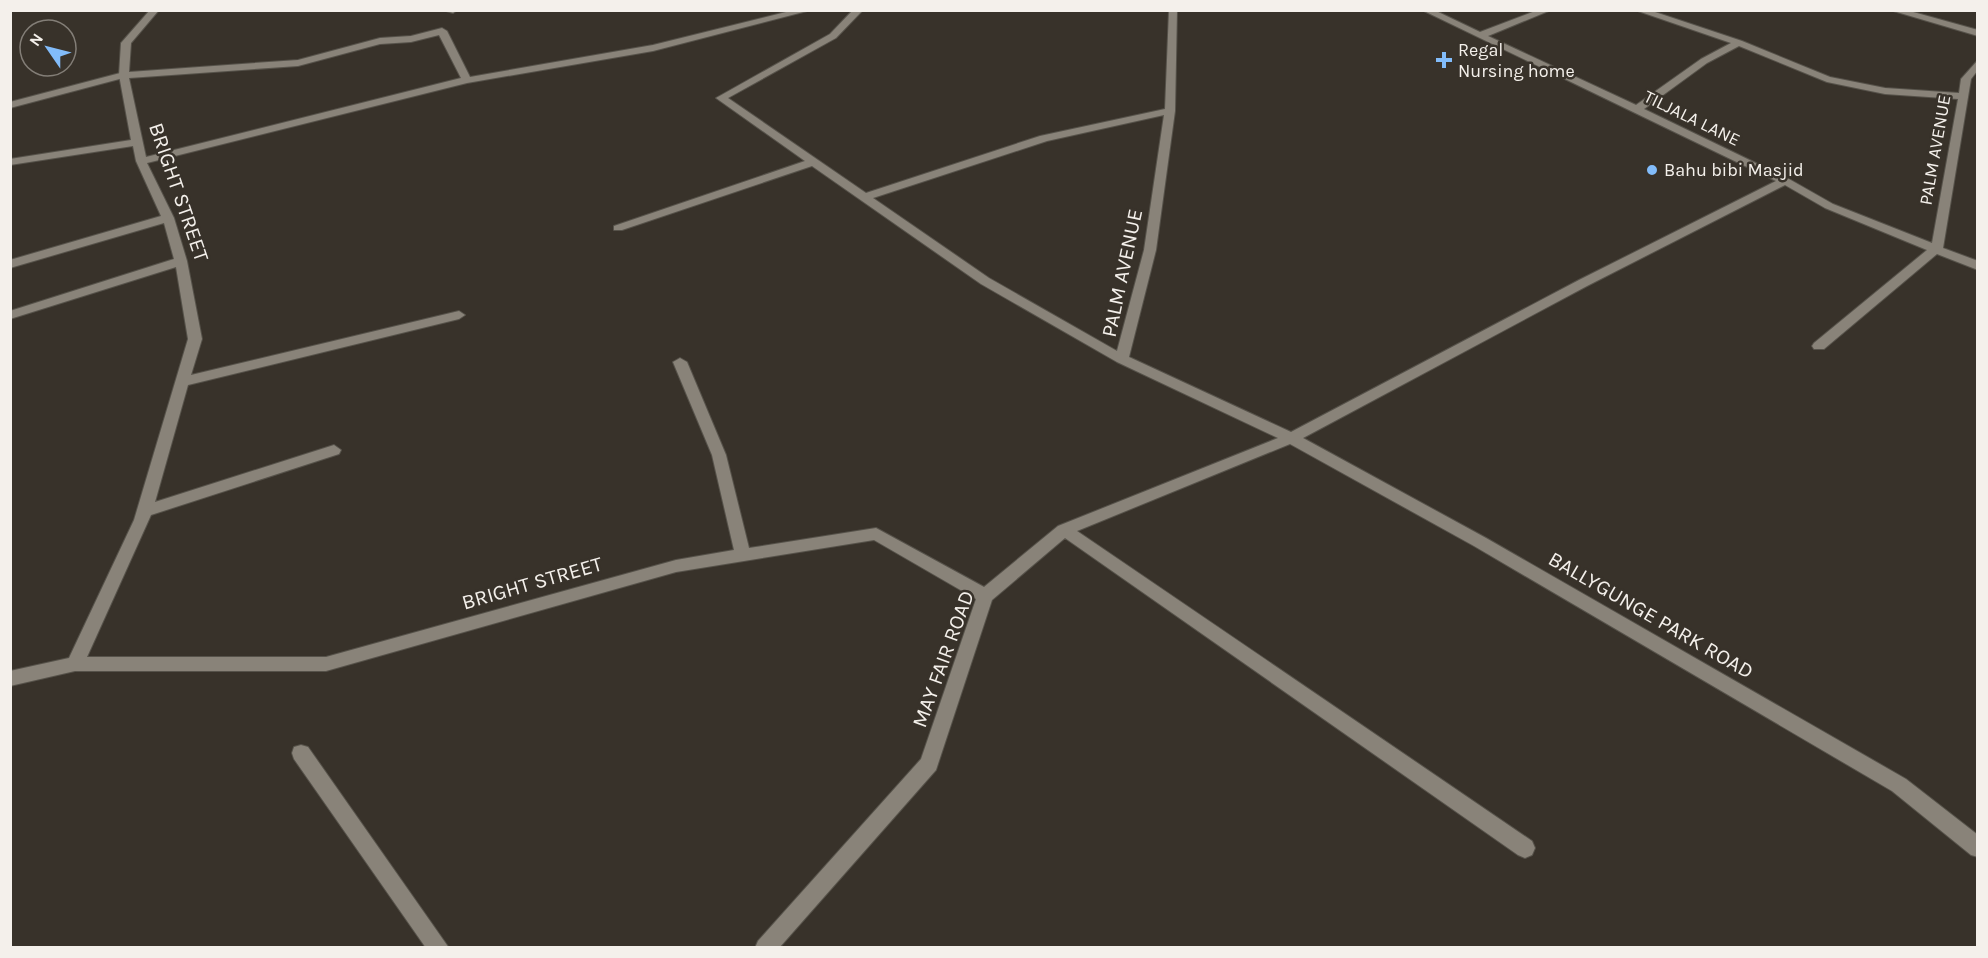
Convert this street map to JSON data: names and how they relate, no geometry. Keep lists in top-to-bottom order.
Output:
{
  "streets": {
    "street": [
      "TILJALA LANE",
      "PALM AVENUE",
      "BRIGHT STREET",
      "BALLYGUNGE PARK ROAD",
      "MAY FAIR ROAD"
    ]
  },
  "crossings": [
    ["TILJALA LANE", "PALM AVENUE"],
    ["TILJALA LANE", "MAY FAIR ROAD"],
    ["PALM AVENUE", "BALLYGUNGE PARK ROAD"],
    ["PALM AVENUE", "MAY FAIR ROAD"],
    ["BRIGHT STREET", "MAY FAIR ROAD"],
    ["BALLYGUNGE PARK ROAD", "MAY FAIR ROAD"]
  ],
  "places": {
    "health": ["Regal Nursing home"],
    "other": ["Bahu bibi Masjid"]
  },
  "north": "top left"
}
